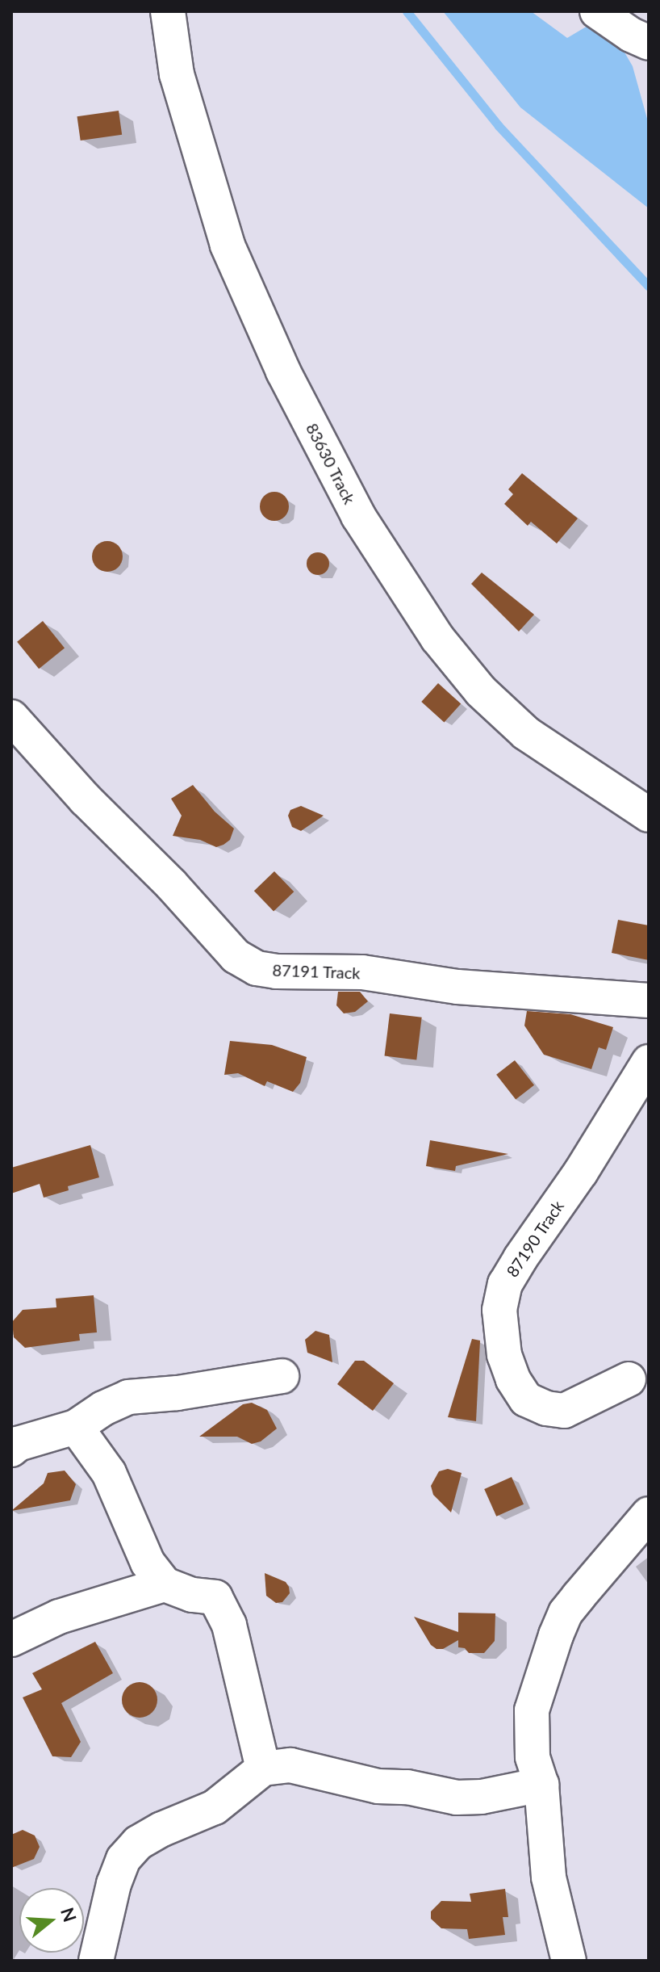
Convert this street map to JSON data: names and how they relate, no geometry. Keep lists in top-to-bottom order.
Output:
{
  "streets": {
    "street": ["83630 Track", "87191 Track", "87190 Track"]
  },
  "north": "right"
}
